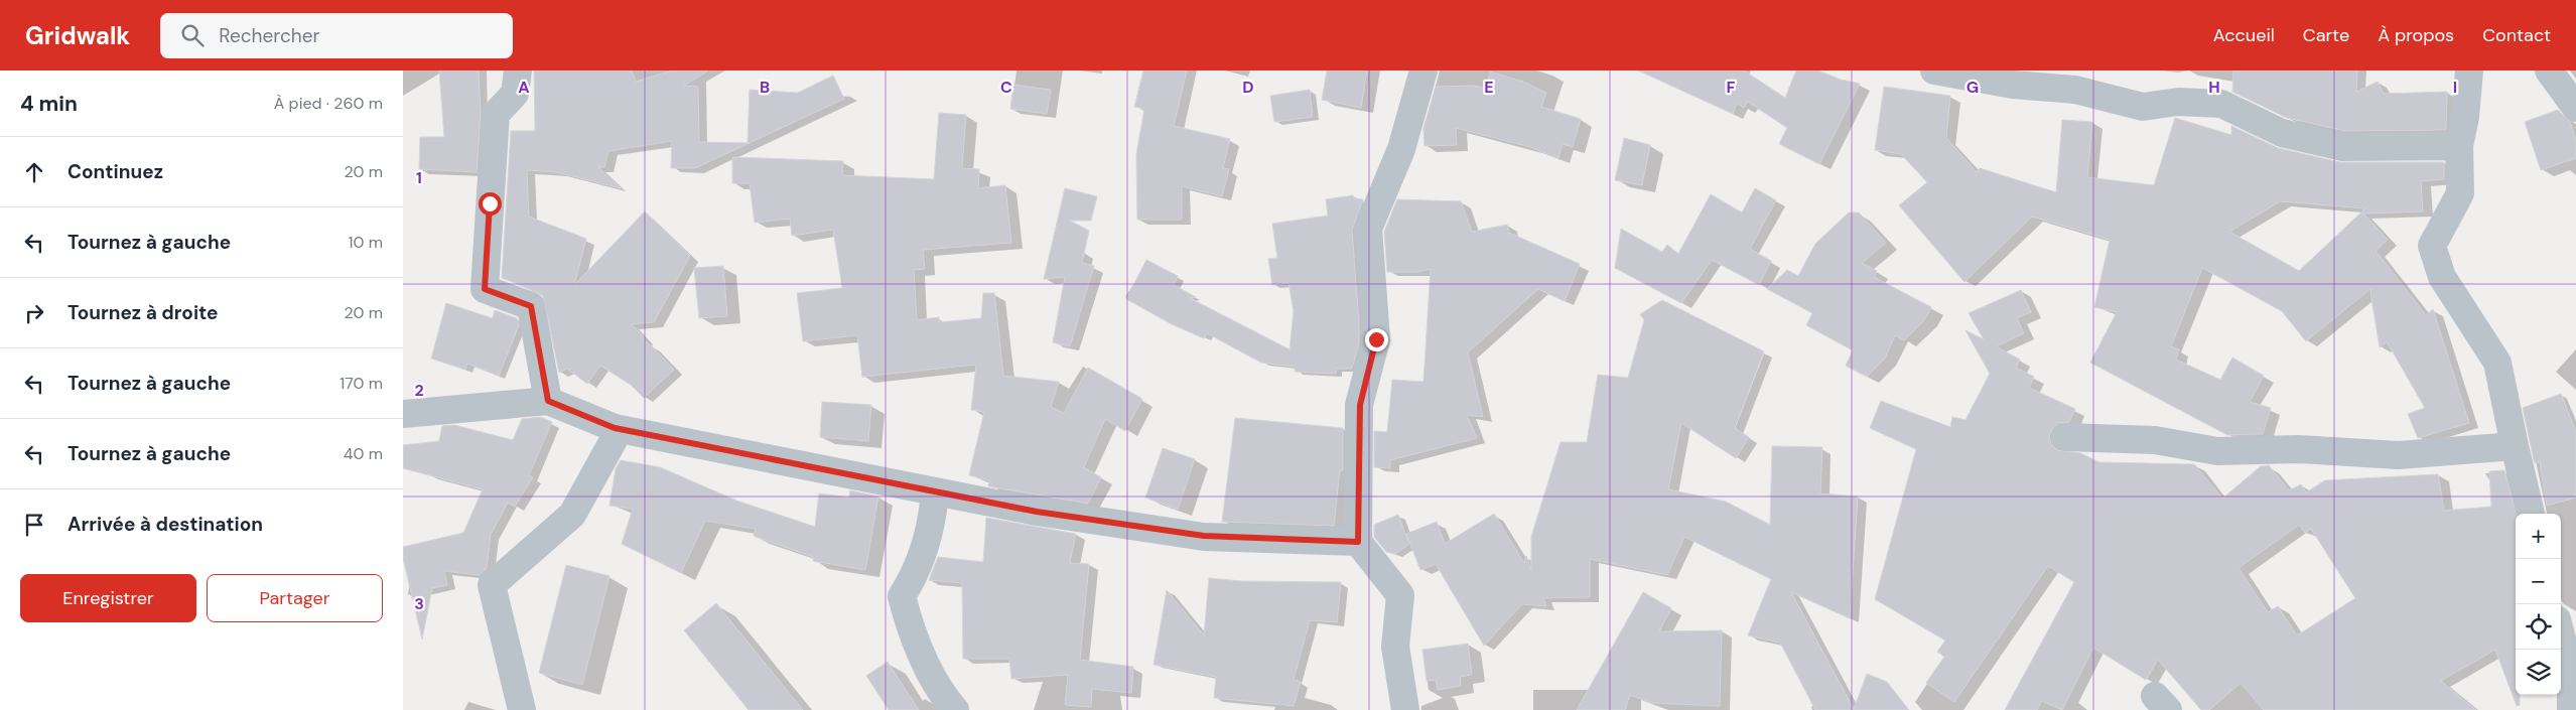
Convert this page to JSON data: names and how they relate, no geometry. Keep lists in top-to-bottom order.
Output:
{
  "page": {
    "header": "Gridwalk",
    "search": "Rechercher",
    "nav": [
      "Accueil",
      "Carte",
      "À propos",
      "Contact"
    ],
    "heading": ["4 min", "À pied · 260 m"],
    "list": [
      ["Continuez", "20 m"],
      ["Tournez à gauche", "10 m"],
      ["Tournez à droite", "20 m"],
      ["Tournez à gauche", "170 m"],
      ["Tournez à gauche", "40 m"],
      "Arrivée à destination"
    ],
    "map_buttons": ["+", "−"],
    "buttons": ["Enregistrer", "Partager"]
  },
  "grid": {
    "columns": [
      "A",
      "B",
      "C",
      "D",
      "E",
      "F",
      "G",
      "H",
      "I"
    ],
    "rows": ["1", "2", "3"]
  }
}
